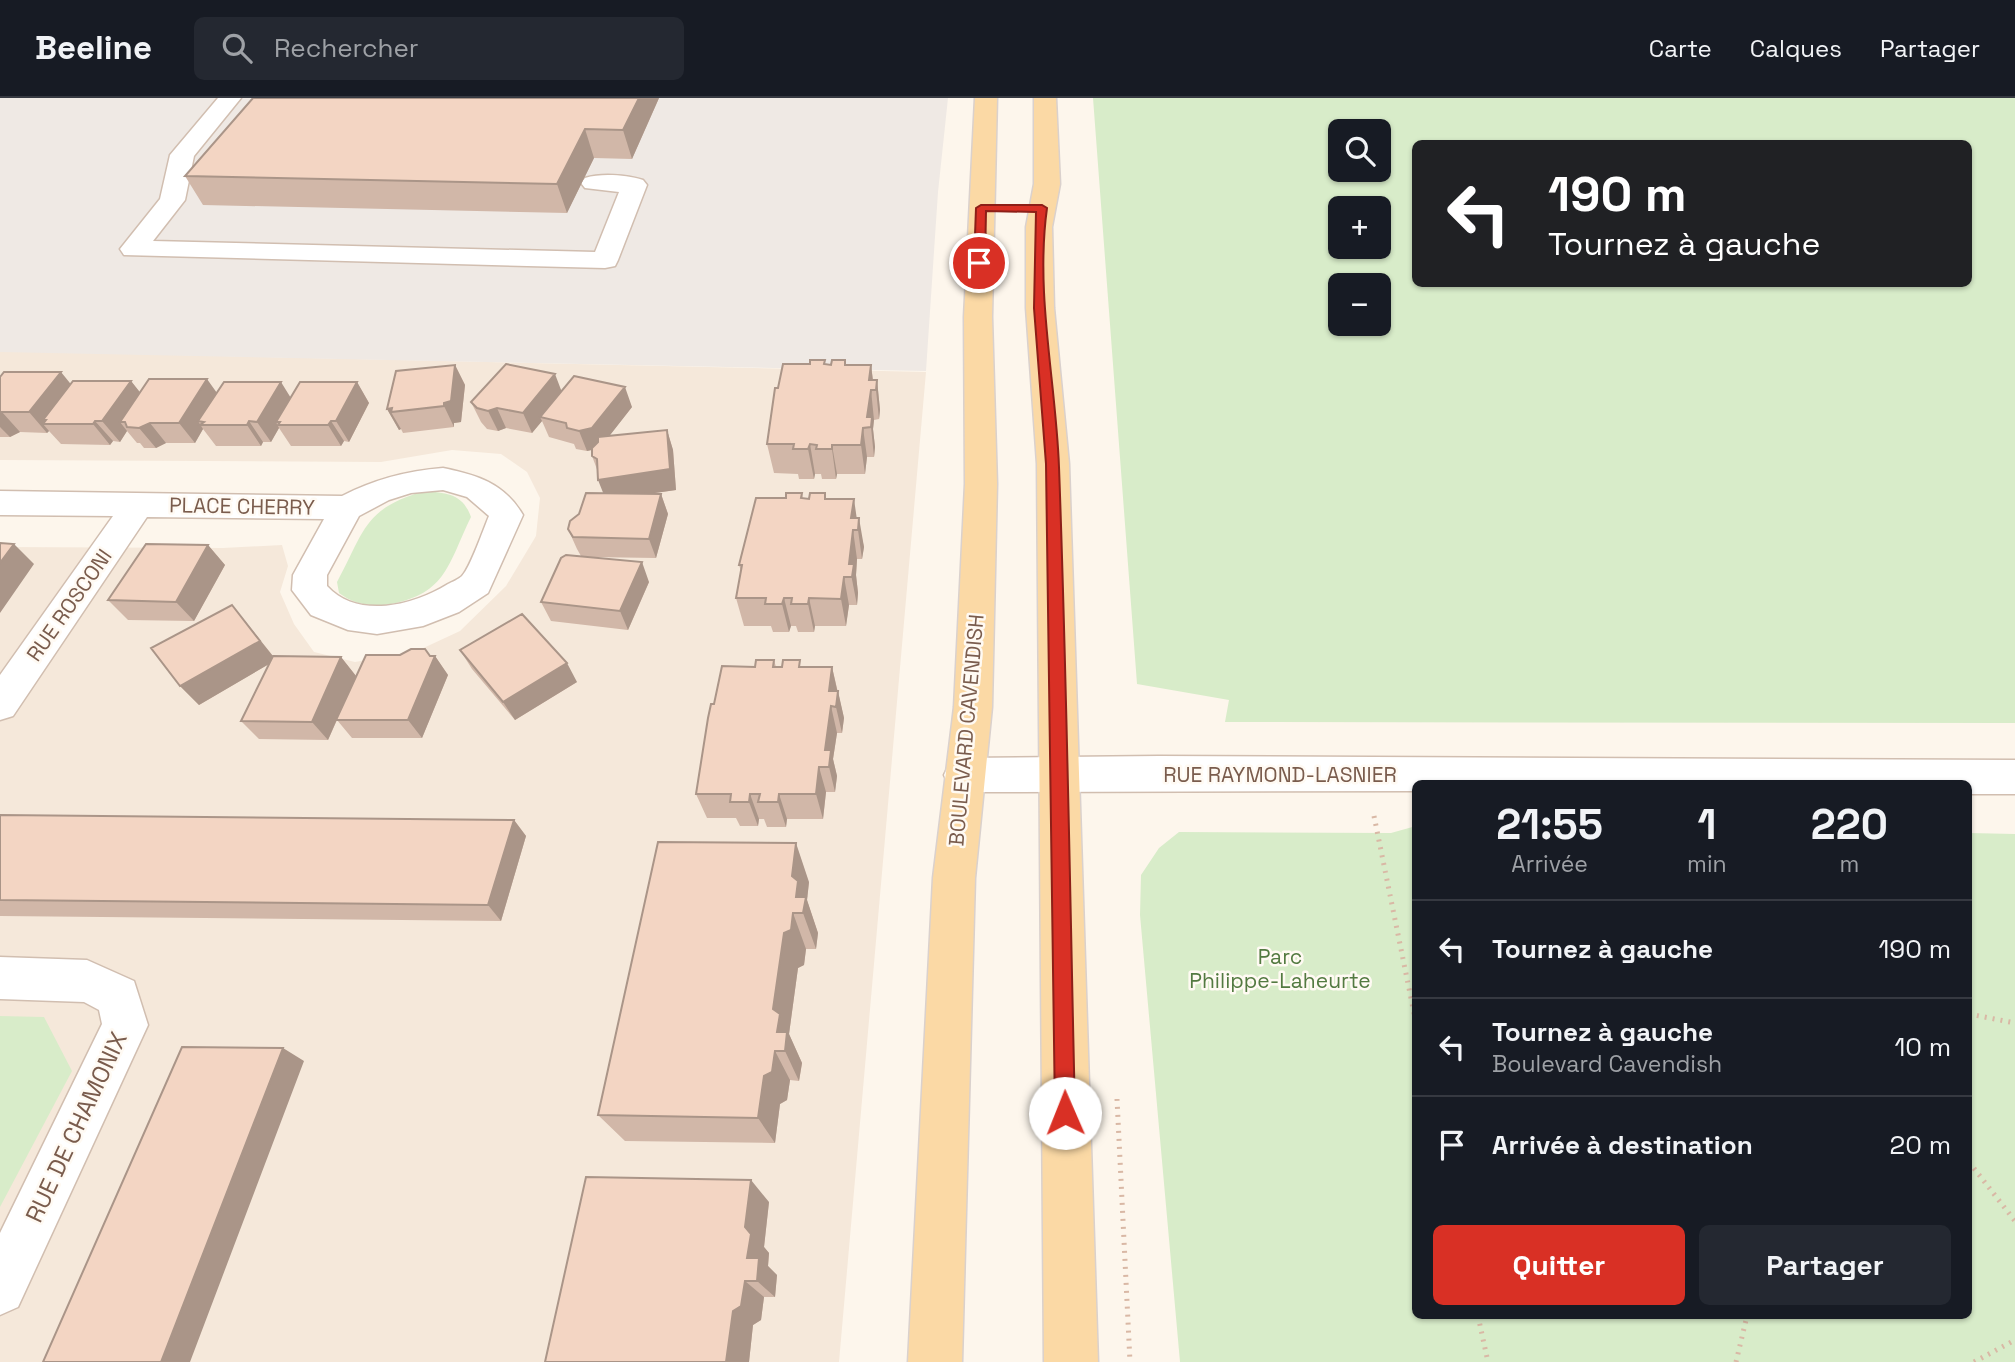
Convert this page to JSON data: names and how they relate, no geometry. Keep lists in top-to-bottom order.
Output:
{
  "streets": {
    "main road": ["BOULEVARD CAVENDISH"],
    "street": [
      "PLACE CHERRY",
      "RUE ROSCONI",
      "RUE RAYMOND-LASNIER",
      "RUE DE CHAMONIX"
    ]
  },
  "crossings": [
    ["PLACE CHERRY", "RUE ROSCONI"],
    ["BOULEVARD CAVENDISH", "RUE RAYMOND-LASNIER"]
  ],
  "parks": ["Parc Philippe-Laheurte"],
  "page": {
    "header": "Beeline",
    "search": "Rechercher",
    "nav": ["Carte", "Calques", "Partager"],
    "map_buttons": ["+", "−"],
    "turn": ["190 m", "Tournez à gauche"],
    "eta": [
      "21:55",
      "Arrivée",
      "1",
      "min",
      "220",
      "m"
    ],
    "list": [
      {
        "name": "Tournez à gauche",
        "value": "190 m"
      },
      {
        "name": "Tournez à gauche",
        "note": "Boulevard Cavendish",
        "value": "10 m"
      },
      {
        "name": "Arrivée à destination",
        "value": "20 m"
      }
    ],
    "buttons": ["Quitter", "Partager"]
  }
}
